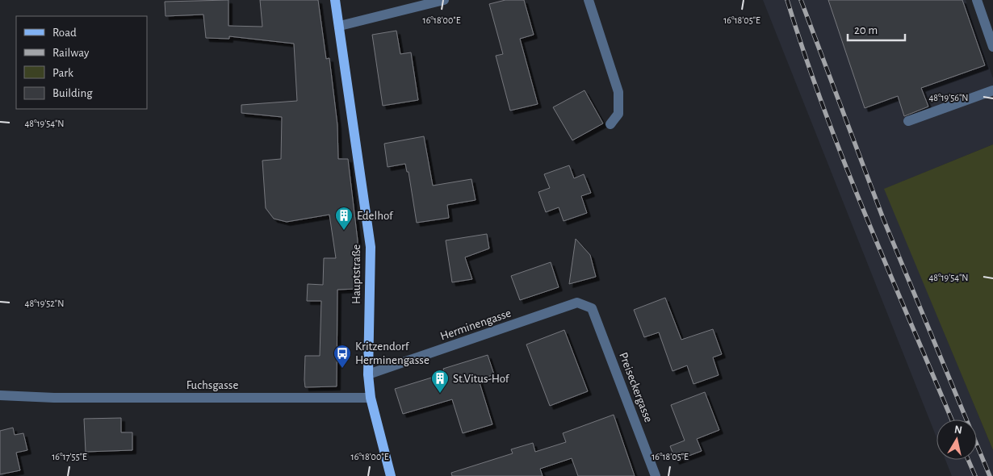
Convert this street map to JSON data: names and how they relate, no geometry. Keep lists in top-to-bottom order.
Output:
{
  "streets": {
    "main road": ["Hauptstraße"],
    "street": ["Herminengasse", "Fuchsgasse", "Preiseckergasse"]
  },
  "crossings": [
    ["Hauptstraße", "Herminengasse"],
    ["Hauptstraße", "Fuchsgasse"],
    ["Herminengasse", "Preiseckergasse"]
  ],
  "places": {
    "building": ["Edelhof", "St.Vitus-Hof"],
    "bus stop": ["Kritzendorf Herminengasse"]
  },
  "legend": [
    "Road",
    "Railway",
    "Park",
    "Building"
  ],
  "scale_bar": "20 m",
  "north": "top",
  "coordinates": [
    "16°18'00\"E",
    "16°18'05\"E",
    "48°19'56\"N",
    "48°19'54\"N",
    "48°19'52\"N",
    "16°17'55\"E"
  ]
}
